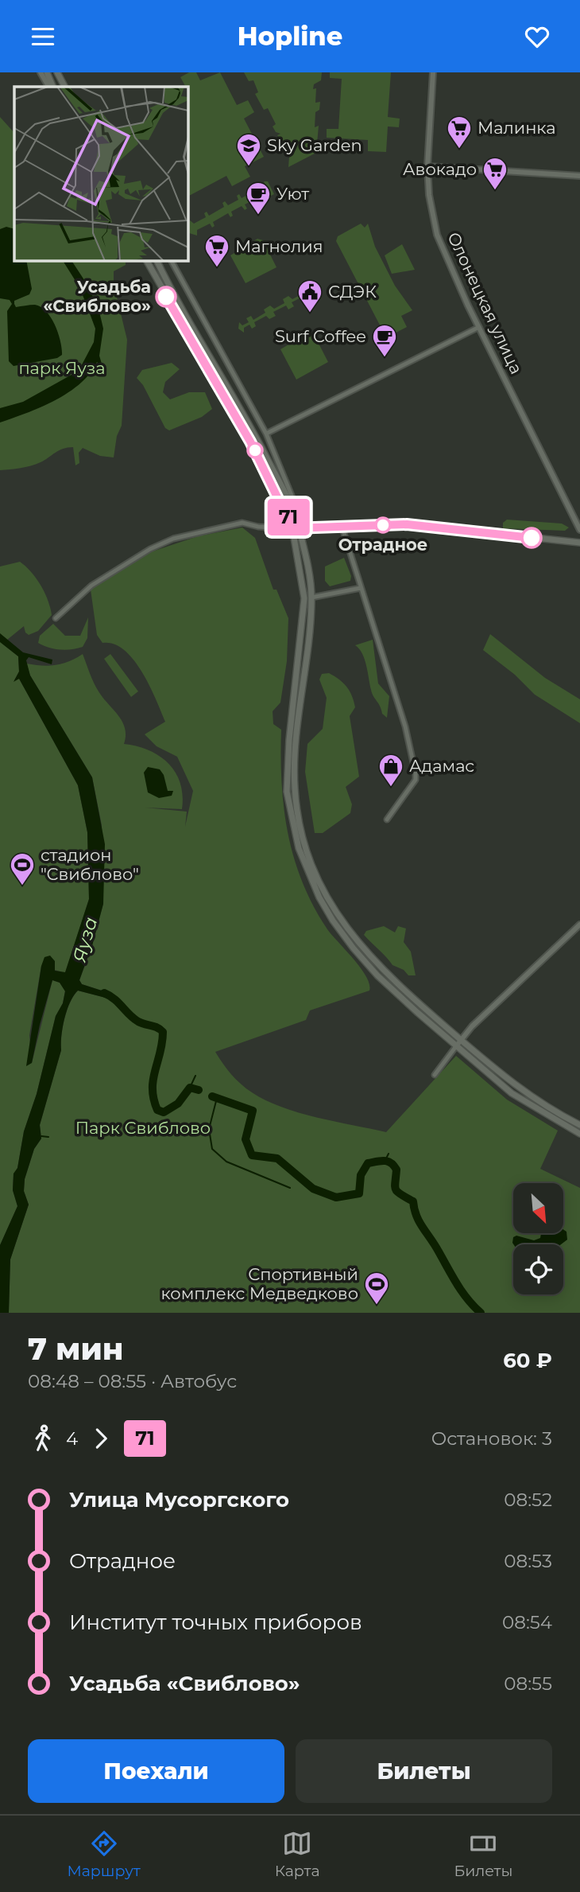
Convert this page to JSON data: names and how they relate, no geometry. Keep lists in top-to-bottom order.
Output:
{
  "streets": {
    "street": ["Олонецкая улица"]
  },
  "water": ["Яуза"],
  "parks": ["парк Яуза", "Парк Свиблово"],
  "places": {
    "supermarket": ["Малинка", "Авокадо", "Магнолия"],
    "school or university": ["Sky Garden"],
    "cafe": ["Уют", "Surf Coffee"],
    "other": ["Усадьба «Свиблово»", "Отрадное"],
    "public building": ["СДЭК"],
    "shop": ["Адамас"],
    "sports": ["стадион \"Свиблово\"", "Спортивный комплекс Медведково"]
  },
  "lines": ["bus line 71"],
  "north": "bottom right",
  "page": {
    "header": "Hopline",
    "on_map": "71",
    "heading": ["7 мин", "08:48 – 08:55 · Автобус", "60 ₽"],
    "legs": ["4", "71", "Остановок: 3"],
    "list": [
      {
        "name": "Улица Мусоргского",
        "value": "08:52"
      },
      {
        "name": "Отрадное",
        "value": "08:53"
      },
      {
        "name": "Институт точных приборов",
        "value": "08:54"
      },
      {
        "name": "Усадьба «Свиблово»",
        "value": "08:55"
      }
    ],
    "buttons": ["Поехали", "Билеты"],
    "tabs": ["Маршрут", "Карта", "Билеты"]
  }
}
